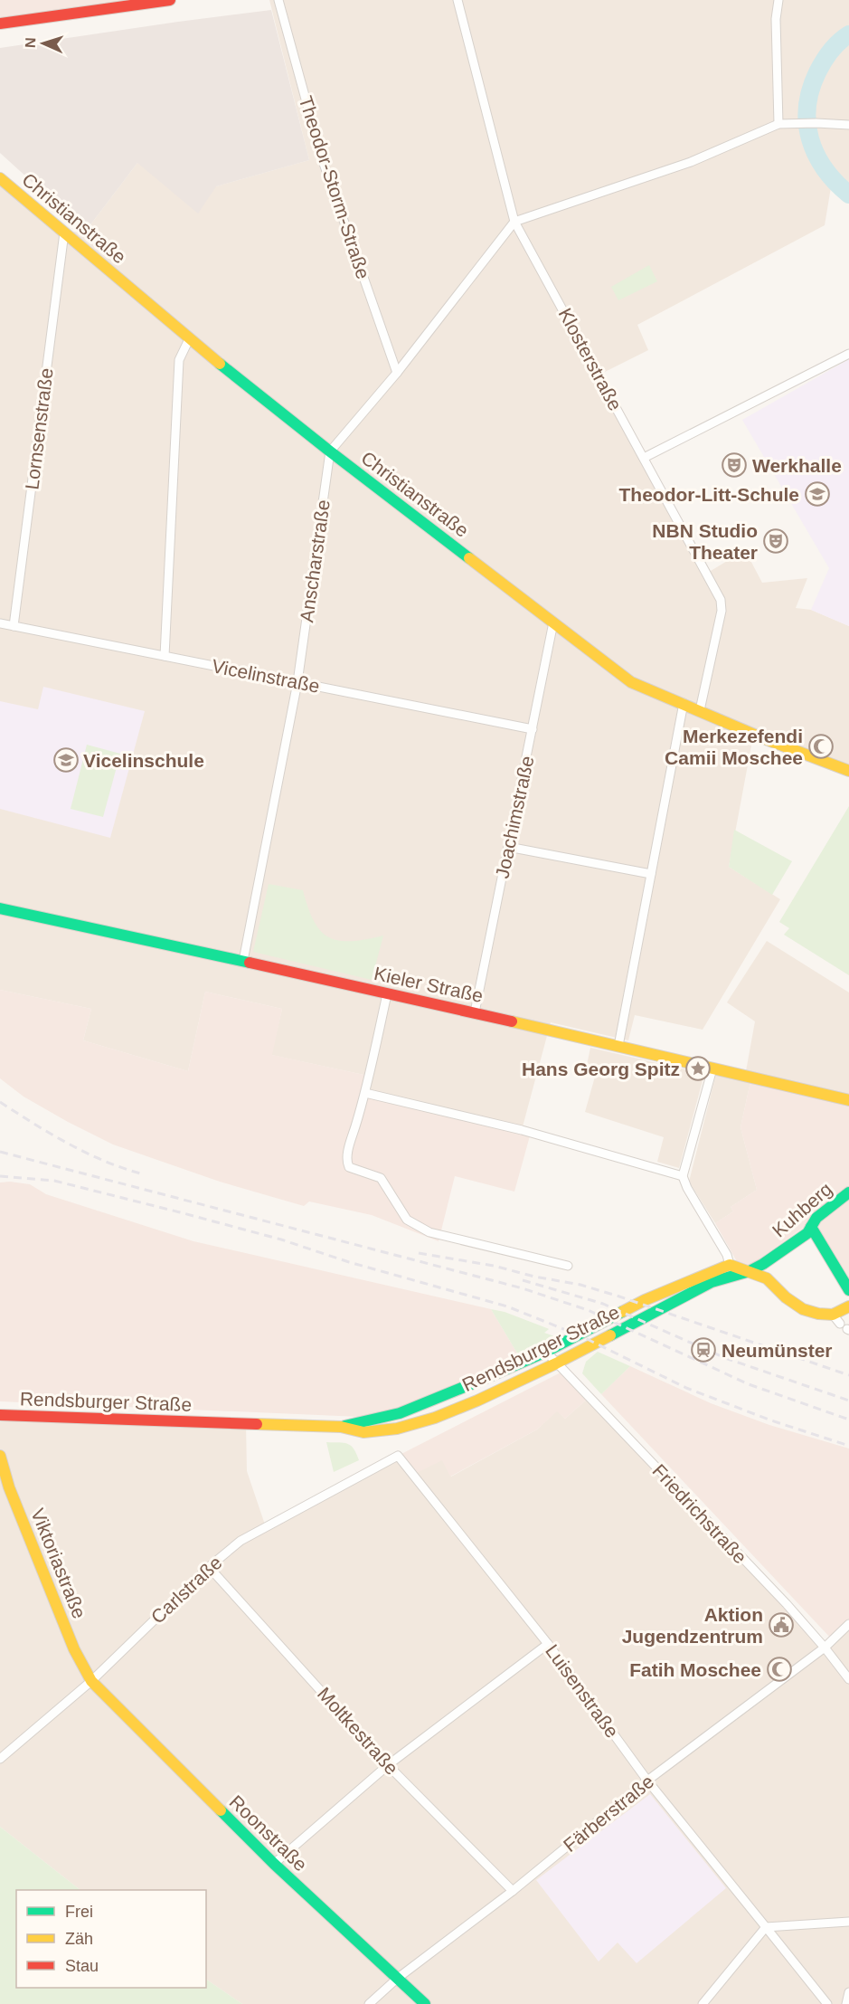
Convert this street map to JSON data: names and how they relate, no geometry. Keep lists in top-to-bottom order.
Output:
{
  "streets": {
    "street": [
      "Theodor-Storm-Straße",
      "Christianstraße",
      "Klosterstraße",
      "Lornsenstraße",
      "Anscharstraße",
      "Vicelinstraße",
      "Joachimstraße",
      "Kieler Straße",
      "Kuhberg",
      "Rendsburger Straße",
      "Friedrichstraße",
      "Viktoriastraße",
      "Carlstraße",
      "Luisenstraße",
      "Moltkestraße",
      "Färberstraße",
      "Roonstraße"
    ]
  },
  "crossings": [
    ["Christianstraße", "Klosterstraße"],
    ["Christianstraße", "Lornsenstraße"],
    ["Christianstraße", "Anscharstraße"],
    ["Christianstraße", "Joachimstraße"],
    ["Lornsenstraße", "Vicelinstraße"],
    ["Anscharstraße", "Vicelinstraße"],
    ["Anscharstraße", "Kieler Straße"],
    ["Vicelinstraße", "Joachimstraße"],
    ["Joachimstraße", "Kieler Straße"],
    ["Kuhberg", "Rendsburger Straße"],
    ["Rendsburger Straße", "Friedrichstraße"],
    ["Friedrichstraße", "Färberstraße"],
    ["Viktoriastraße", "Carlstraße"],
    ["Viktoriastraße", "Roonstraße"],
    ["Carlstraße", "Luisenstraße"],
    ["Carlstraße", "Moltkestraße"],
    ["Carlstraße", "Roonstraße"],
    ["Luisenstraße", "Färberstraße"],
    ["Moltkestraße", "Färberstraße"],
    ["Färberstraße", "Roonstraße"]
  ],
  "places": {
    "theatre": ["Werkhalle", "NBN Studio Theater"],
    "school or university": ["Theodor-Litt-Schule", "Vicelinschule"],
    "mosque": ["Merkezefendi Camii Moschee", "Fatih Moschee"],
    "place": ["Hans Georg Spitz"],
    "station": ["Neumünster"],
    "public building": ["Aktion Jugendzentrum"]
  },
  "legend": ["Frei", "Zäh", "Stau"],
  "north": "left"
}
